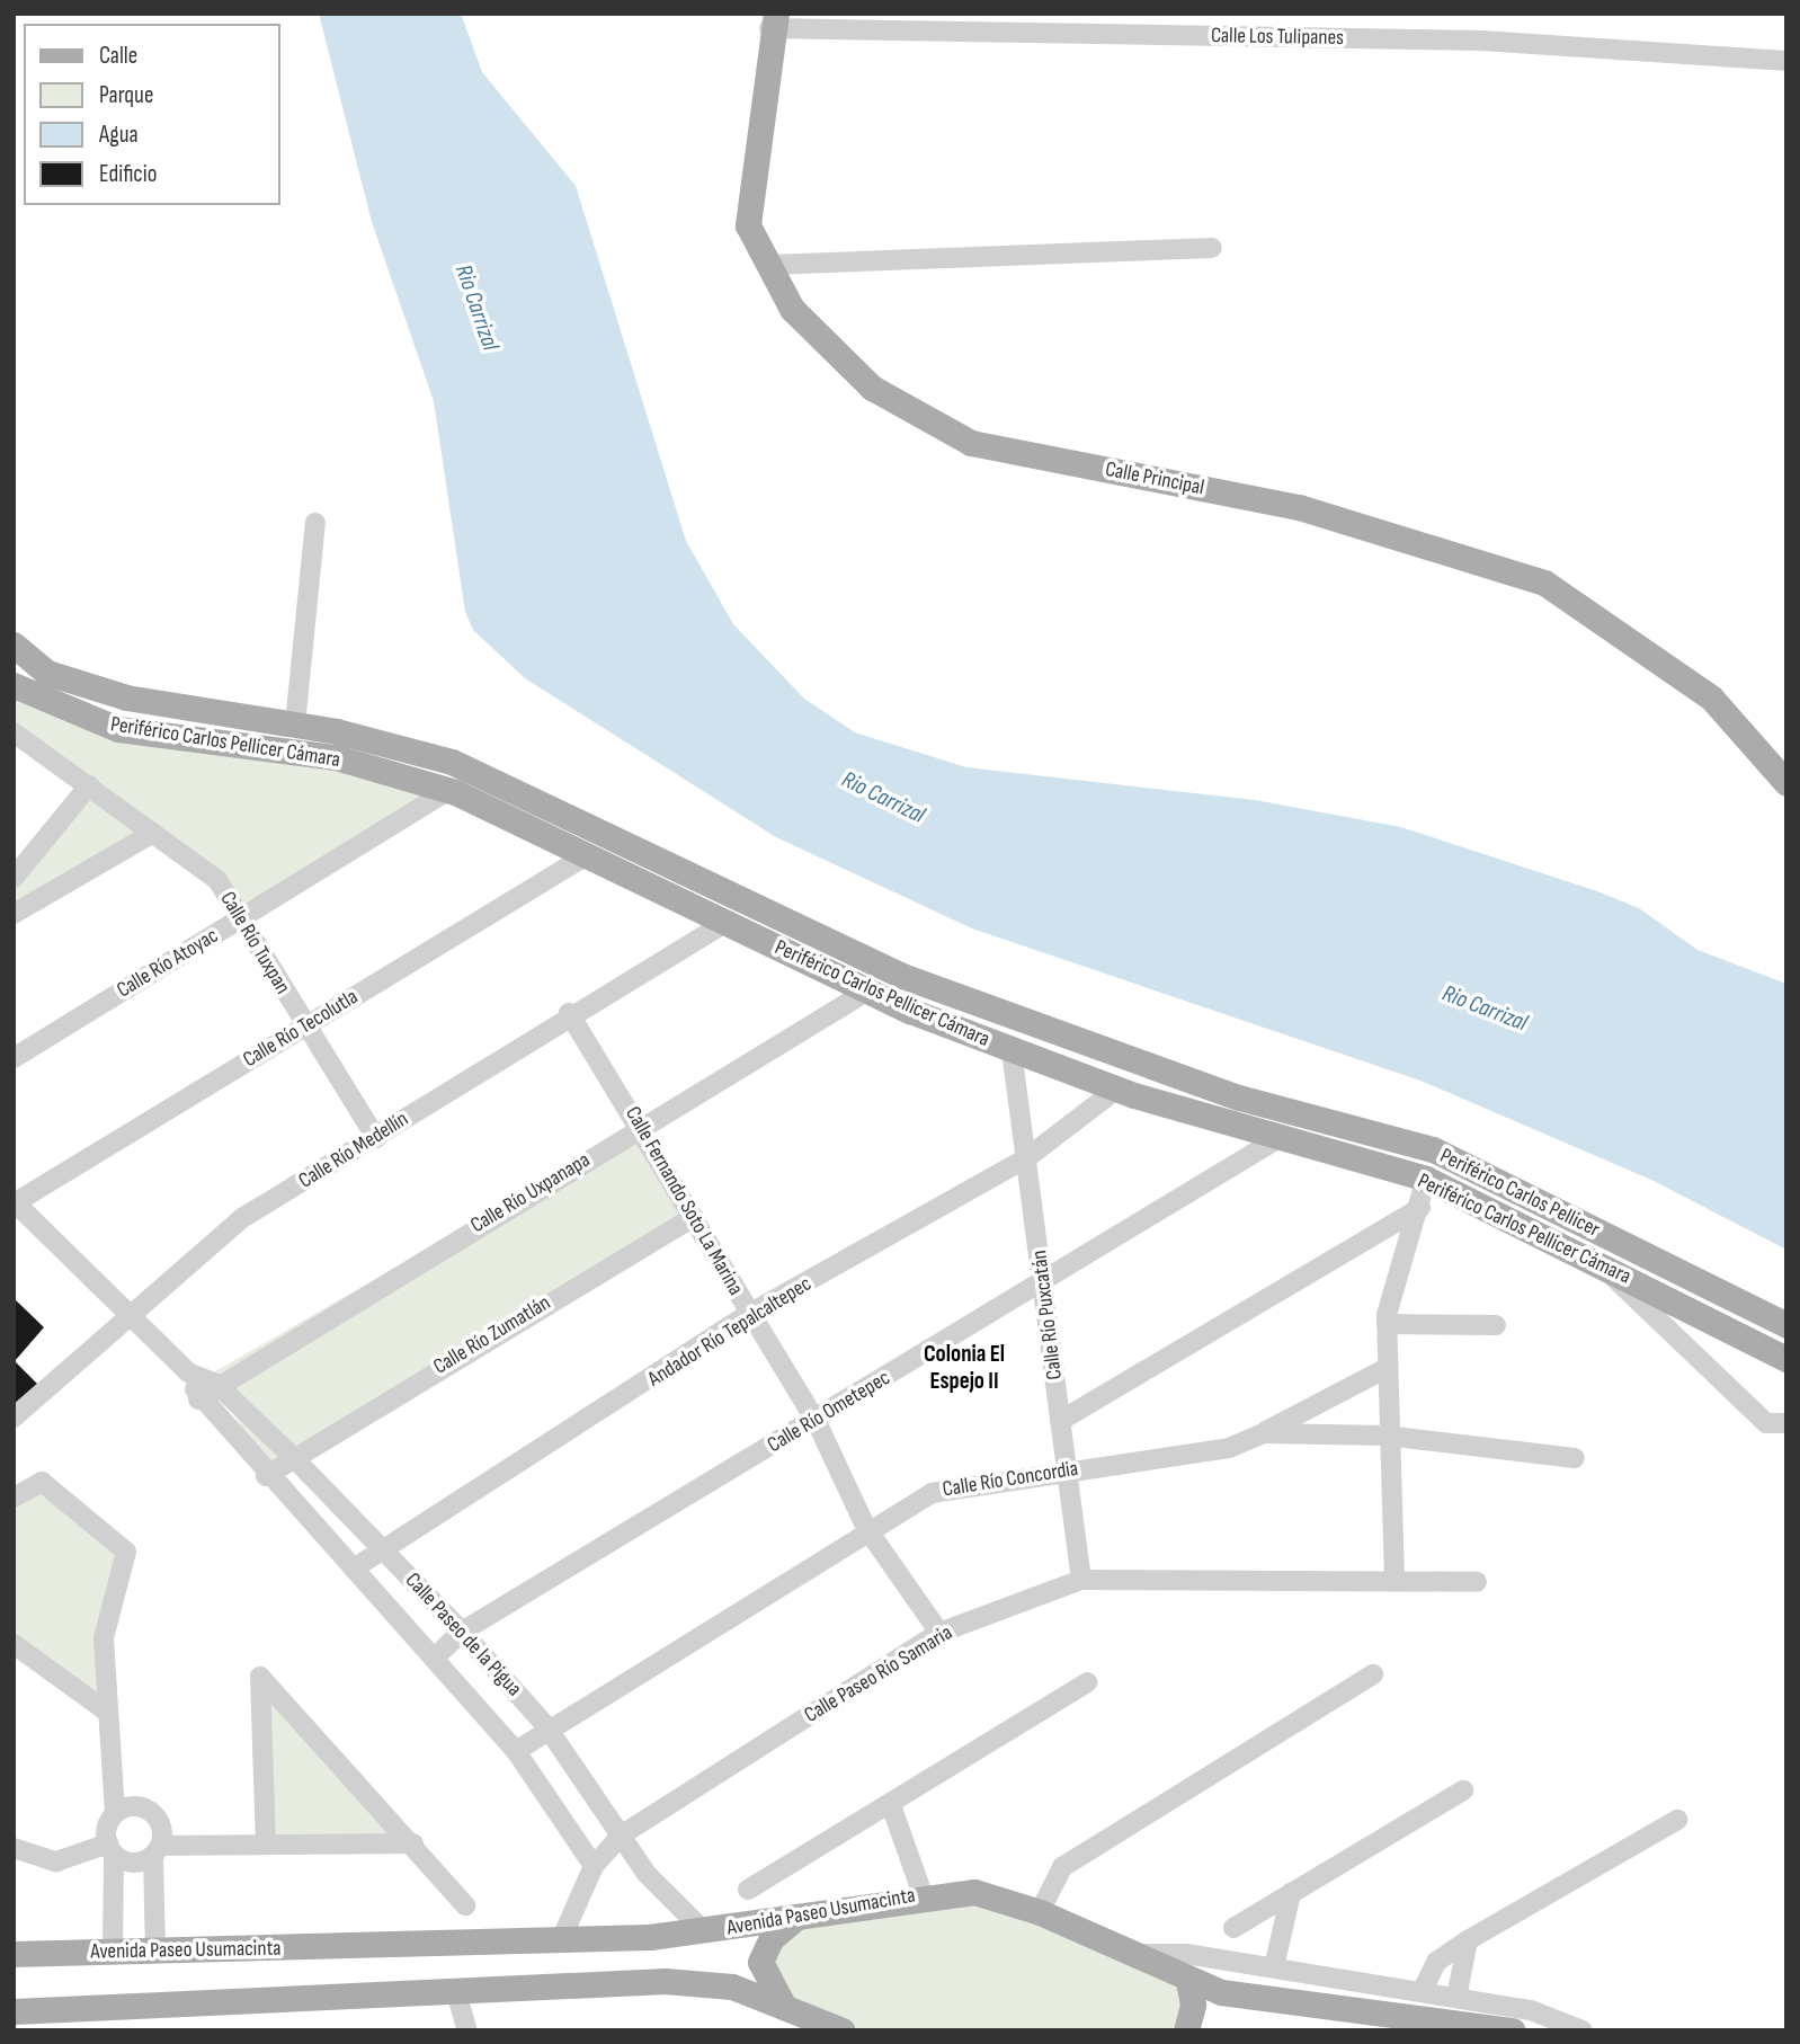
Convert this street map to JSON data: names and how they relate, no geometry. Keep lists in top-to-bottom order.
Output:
{
  "streets": {
    "main road": [
      "Calle Principal",
      "Periférico Carlos Pellicer Cámara",
      "Periférico Carlos Pellicer",
      "Avenida Paseo Usumacinta"
    ],
    "street": [
      "Calle Los Tulipanes",
      "Calle Río Tuxpan",
      "Calle Río Atoyac",
      "Calle Río Tecolutla",
      "Calle Río Medellín",
      "Calle Río Uxpanapa",
      "Calle Fernando Soto La Marina",
      "Calle Río Puxcatán",
      "Andador Río Tepalcaltepec",
      "Calle Río Zumatlán",
      "Calle Río Ometepec",
      "Calle Río Concordia",
      "Calle Paseo de la Pigua",
      "Calle Paseo Río Samaria"
    ]
  },
  "crossings": [
    ["Calle Los Tulipanes", "Calle Principal"],
    ["Periférico Carlos Pellicer Cámara", "Calle Río Atoyac"],
    ["Periférico Carlos Pellicer Cámara", "Calle Río Tecolutla"],
    ["Periférico Carlos Pellicer Cámara", "Calle Río Medellín"],
    ["Periférico Carlos Pellicer Cámara", "Calle Río Uxpanapa"],
    ["Periférico Carlos Pellicer Cámara", "Periférico Carlos Pellicer"],
    ["Periférico Carlos Pellicer Cámara", "Calle Río Puxcatán"],
    ["Periférico Carlos Pellicer Cámara", "Andador Río Tepalcaltepec"],
    ["Periférico Carlos Pellicer Cámara", "Calle Río Ometepec"],
    ["Calle Río Tuxpan", "Calle Río Atoyac"],
    ["Calle Río Tuxpan", "Calle Río Tecolutla"],
    ["Calle Río Tuxpan", "Calle Río Medellín"],
    ["Calle Río Tecolutla", "Calle Paseo de la Pigua"],
    ["Calle Río Medellín", "Calle Fernando Soto La Marina"],
    ["Calle Río Medellín", "Calle Paseo de la Pigua"],
    ["Calle Río Uxpanapa", "Calle Fernando Soto La Marina"],
    ["Calle Río Uxpanapa", "Calle Paseo de la Pigua"],
    ["Calle Fernando Soto La Marina", "Andador Río Tepalcaltepec"],
    ["Calle Fernando Soto La Marina", "Calle Río Zumatlán"],
    ["Calle Fernando Soto La Marina", "Calle Río Ometepec"],
    ["Calle Fernando Soto La Marina", "Calle Río Concordia"],
    ["Calle Fernando Soto La Marina", "Calle Paseo Río Samaria"],
    ["Calle Río Puxcatán", "Andador Río Tepalcaltepec"],
    ["Calle Río Puxcatán", "Calle Río Ometepec"],
    ["Calle Río Puxcatán", "Calle Río Concordia"],
    ["Calle Río Puxcatán", "Calle Paseo Río Samaria"],
    ["Andador Río Tepalcaltepec", "Calle Paseo de la Pigua"],
    ["Calle Río Zumatlán", "Calle Paseo de la Pigua"],
    ["Calle Río Ometepec", "Calle Paseo de la Pigua"],
    ["Calle Río Concordia", "Calle Paseo de la Pigua"],
    ["Calle Paseo de la Pigua", "Calle Paseo Río Samaria"],
    ["Calle Paseo de la Pigua", "Avenida Paseo Usumacinta"],
    ["Calle Paseo Río Samaria", "Avenida Paseo Usumacinta"]
  ],
  "districts": ["Colonia El Espejo II"],
  "water": ["Rio Carrizal"],
  "legend": [
    "Calle",
    "Parque",
    "Agua",
    "Edificio"
  ]
}
